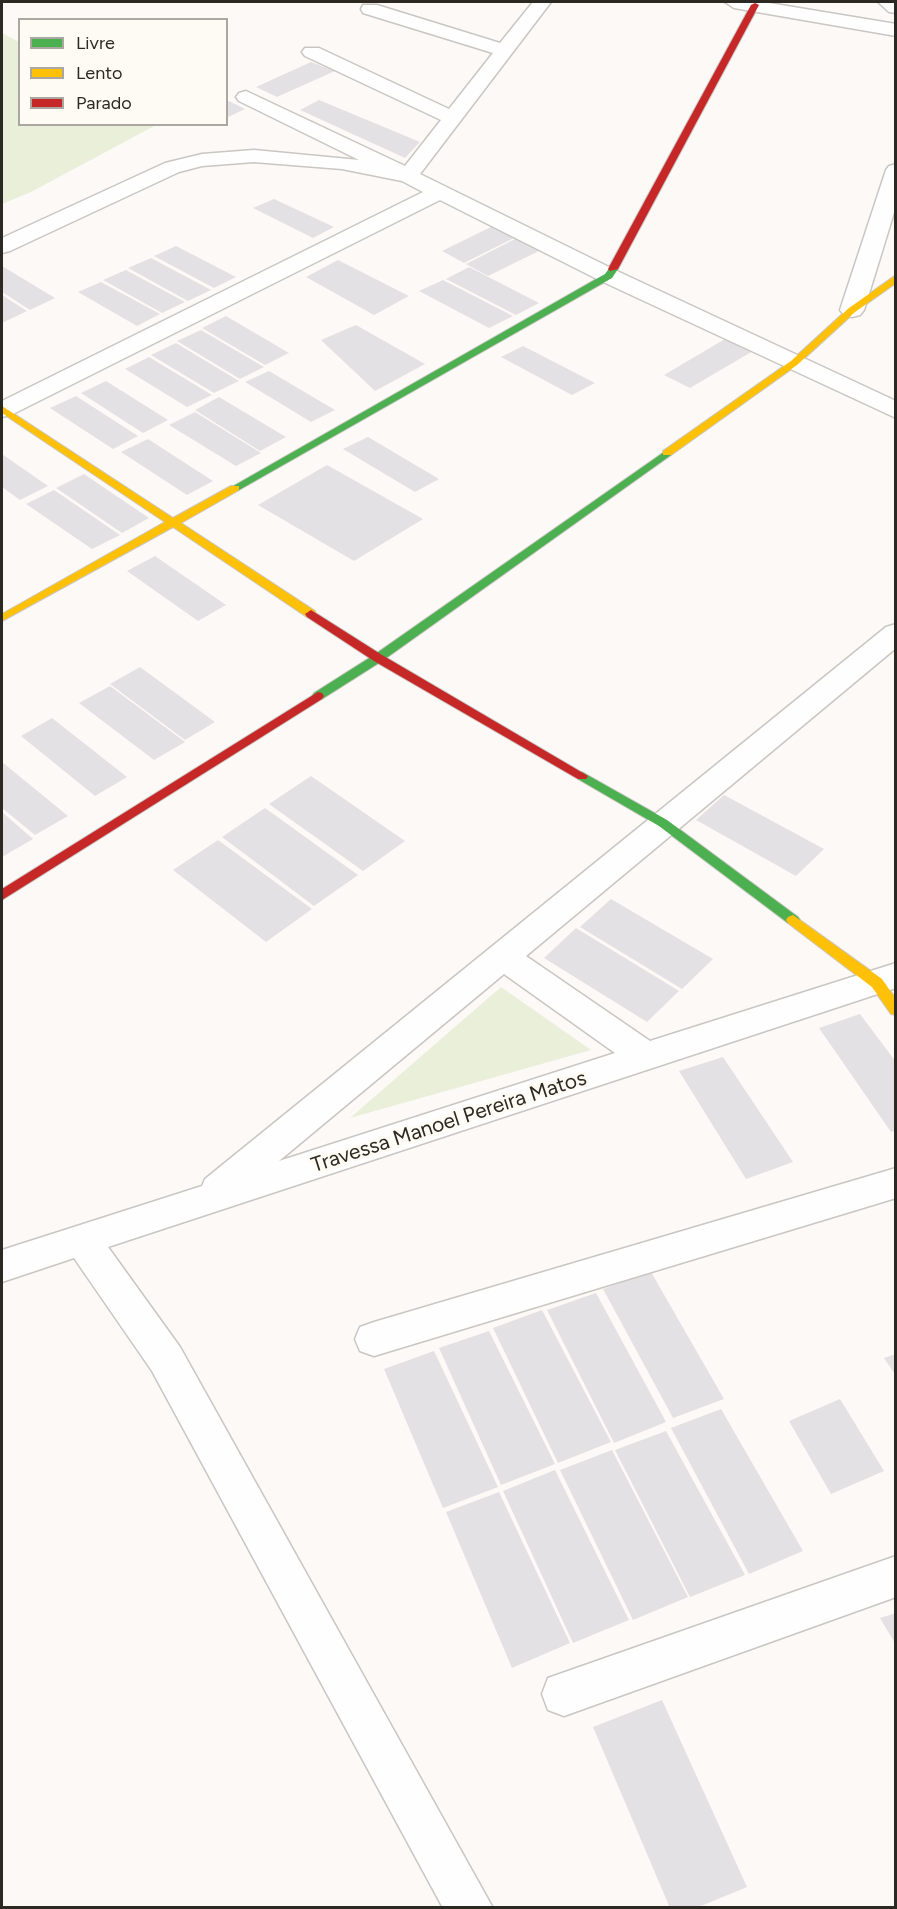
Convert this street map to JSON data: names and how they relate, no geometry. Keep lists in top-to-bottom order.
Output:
{
  "streets": {
    "street": ["Travessa Manoel Pereira Matos"]
  },
  "legend": ["Livre", "Lento", "Parado"]
}
